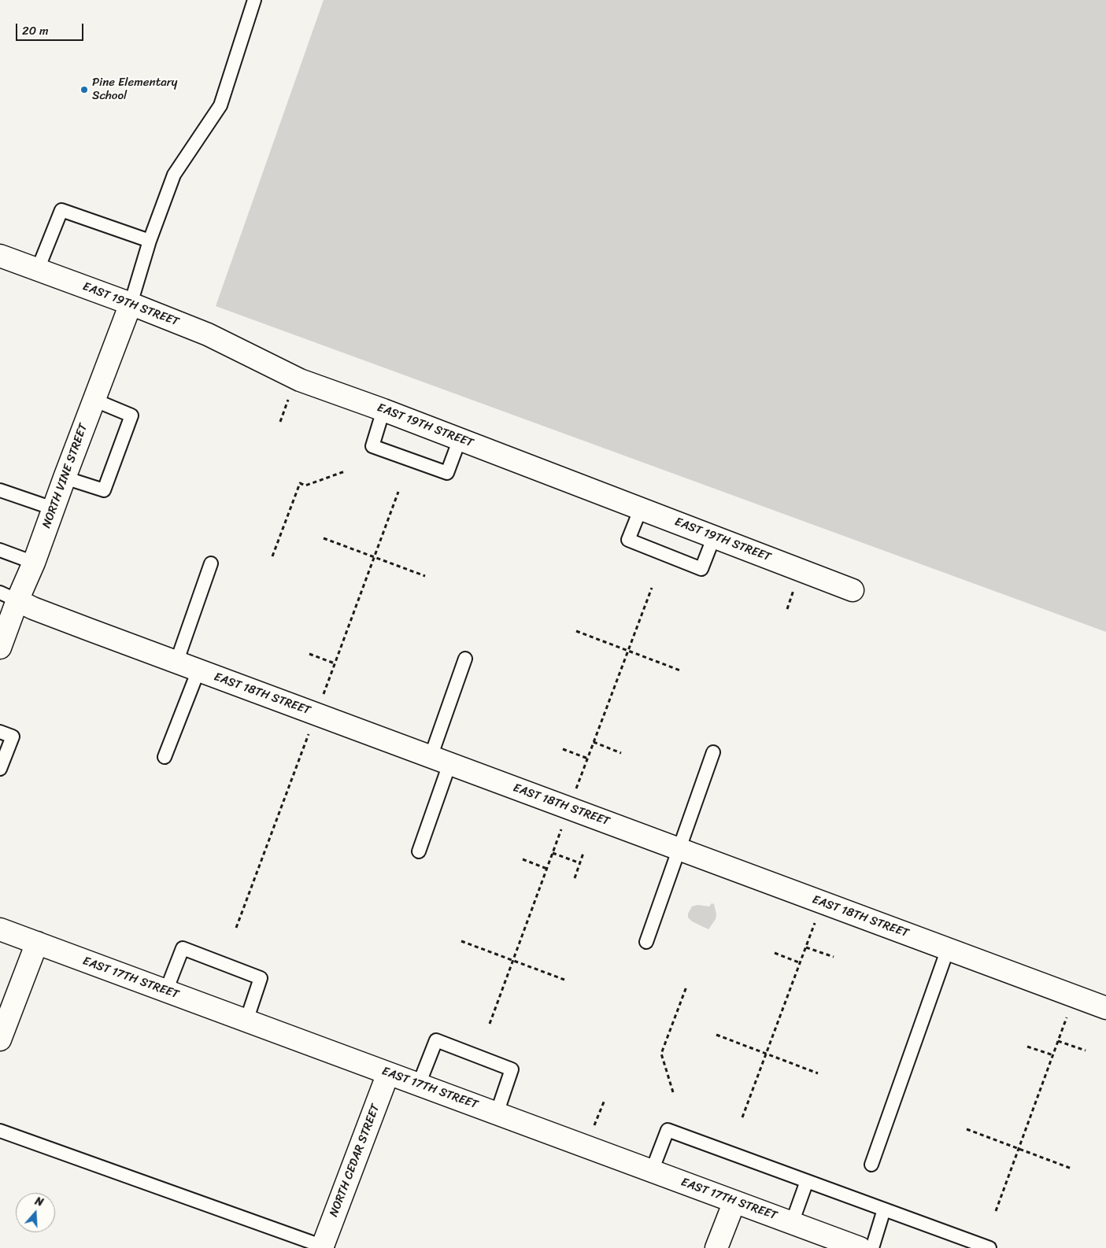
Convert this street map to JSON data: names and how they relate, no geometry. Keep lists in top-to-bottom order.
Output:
{
  "streets": {
    "street": [
      "EAST 19TH STREET",
      "NORTH VINE STREET",
      "EAST 18TH STREET",
      "EAST 17TH STREET",
      "NORTH CEDAR STREET"
    ]
  },
  "crossings": [
    ["EAST 19TH STREET", "NORTH VINE STREET"],
    ["NORTH VINE STREET", "EAST 18TH STREET"],
    ["EAST 17TH STREET", "NORTH CEDAR STREET"]
  ],
  "places": ["Pine Elementary School"],
  "scale_bar": "20 m",
  "north": "top"
}
